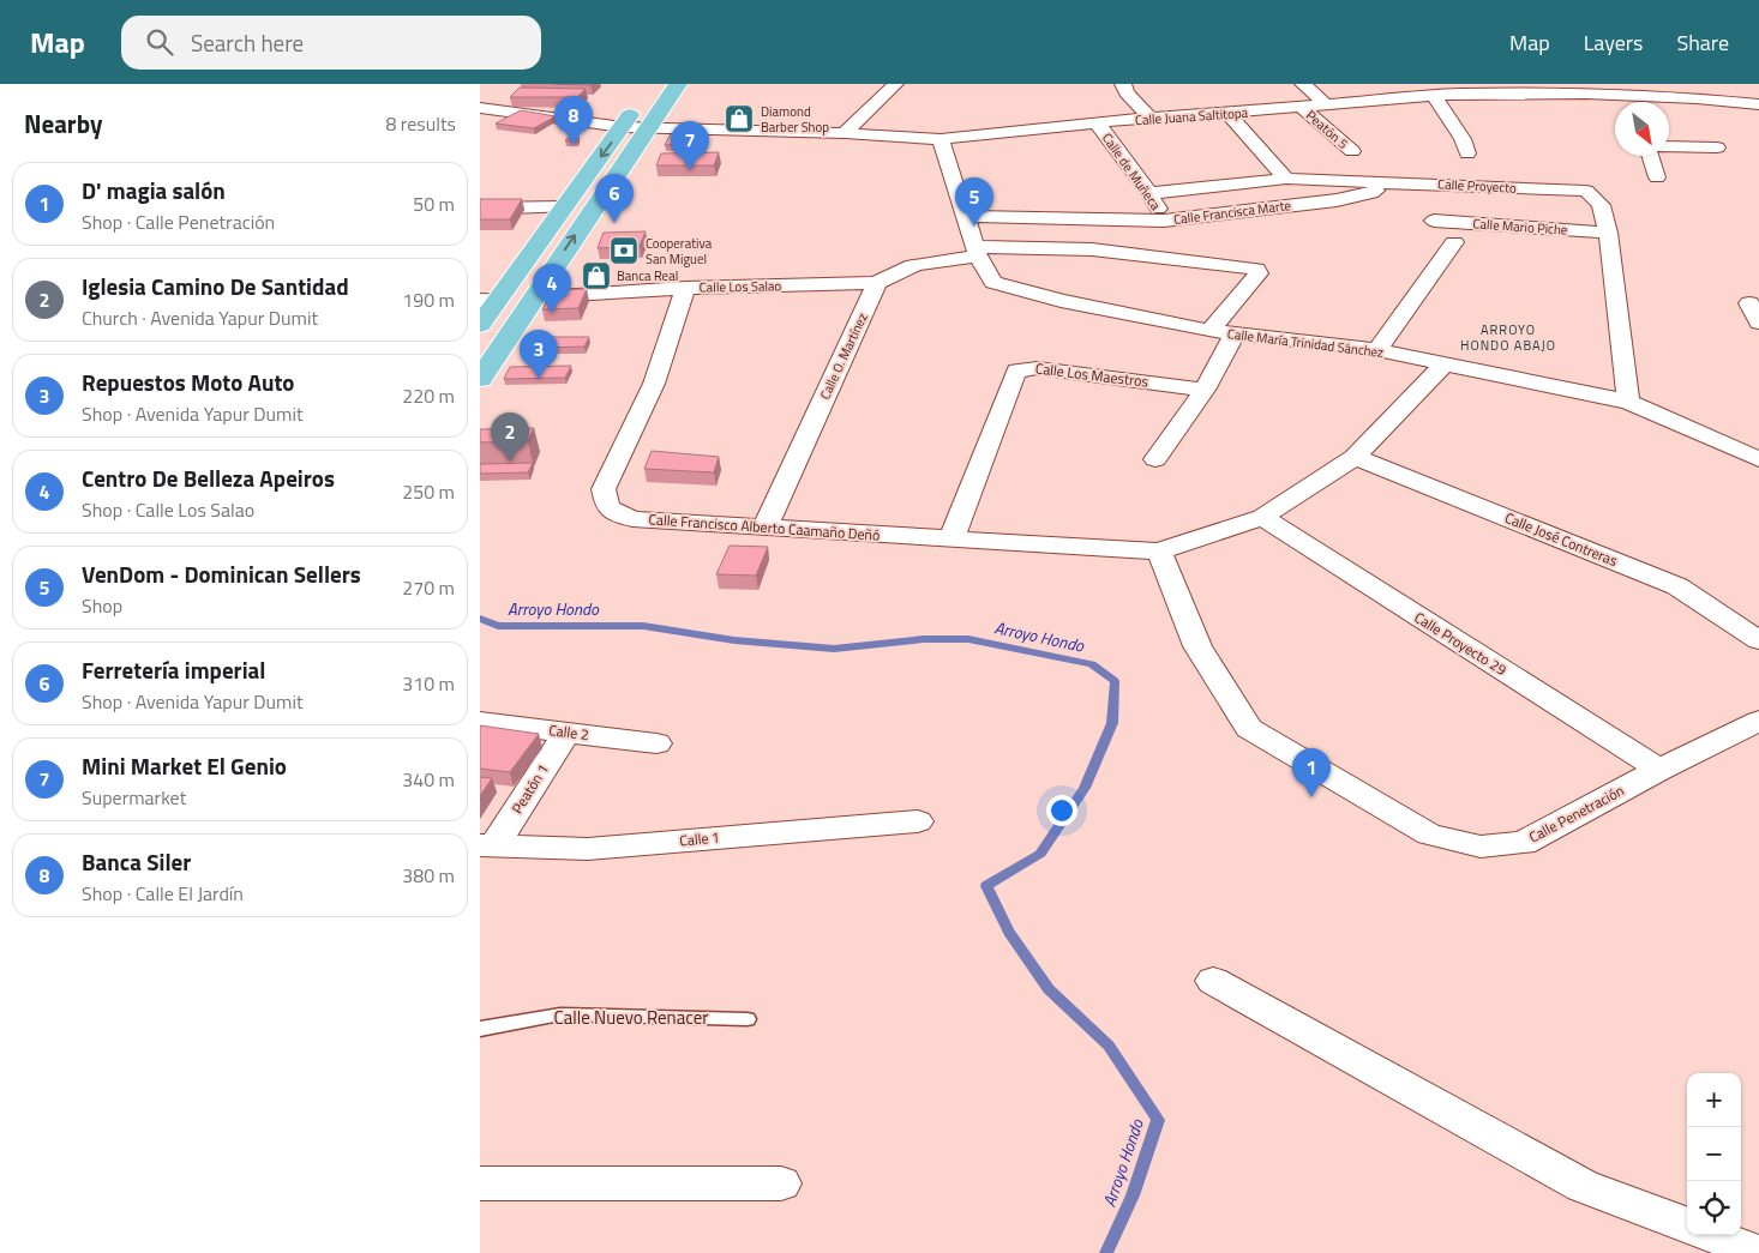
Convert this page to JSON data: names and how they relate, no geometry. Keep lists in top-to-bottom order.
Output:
{
  "streets": {
    "street": [
      "Calle Juana Saltitopa",
      "Peatón 5",
      "Calle de Muñeca",
      "Calle Proyecto",
      "Calle Francisca Marte",
      "Calle Mario Piche",
      "Calle Los Salao",
      "Calle María Trinidad Sánchez",
      "Calle O. Martínez",
      "Calle Los Maestros",
      "Calle Francisco Alberto Caamaño Deñó",
      "Calle José Contreras",
      "Calle Proyecto 29",
      "Calle 2",
      "Peatón 1",
      "Calle Penetración",
      "Calle 1"
    ],
    "lane": ["Calle Nuevo Renacer"]
  },
  "crossings": [
    ["Calle Juana Saltitopa", "Peatón 5"],
    ["Calle Juana Saltitopa", "Calle de Muñeca"],
    ["Calle Juana Saltitopa", "Calle María Trinidad Sánchez"],
    ["Calle de Muñeca", "Calle Proyecto"],
    ["Calle de Muñeca", "Calle Francisca Marte"],
    ["Calle Proyecto", "Calle Francisca Marte"],
    ["Calle Proyecto", "Calle Mario Piche"],
    ["Calle Proyecto", "Calle María Trinidad Sánchez"],
    ["Calle Francisca Marte", "Calle María Trinidad Sánchez"],
    ["Calle Los Salao", "Calle O. Martínez"],
    ["Calle Los Salao", "Calle Francisco Alberto Caamaño Deñó"],
    ["Calle O. Martínez", "Calle Francisco Alberto Caamaño Deñó"],
    ["Calle Los Maestros", "Calle Francisco Alberto Caamaño Deñó"],
    ["Calle Francisco Alberto Caamaño Deñó", "Calle Penetración"],
    ["Calle Proyecto 29", "Calle Penetración"],
    ["Calle 2", "Peatón 1"],
    ["Peatón 1", "Calle 1"]
  ],
  "districts": ["ARROYO HONDO ABAJO"],
  "water": ["Arroyo Hondo"],
  "places": {
    "shop": ["Diamond Barber Shop", "Banca Real"],
    "bank": ["Cooperativa San Miguel"]
  },
  "north": "bottom right",
  "page": {
    "header": "Map",
    "search": "Search here",
    "nav": ["Map", "Layers", "Share"],
    "heading": ["Nearby", "8 results"],
    "pins": [
      "8",
      "7",
      "6",
      "5",
      "4",
      "3",
      "2",
      "1"
    ],
    "list": [
      {
        "mark": "1",
        "name": "D' magia salón",
        "note": "Shop · Calle Penetración",
        "value": "50 m"
      },
      {
        "mark": "2",
        "name": "Iglesia Camino De Santidad",
        "note": "Church · Avenida Yapur Dumit",
        "value": "190 m"
      },
      {
        "mark": "3",
        "name": "Repuestos Moto Auto",
        "note": "Shop · Avenida Yapur Dumit",
        "value": "220 m"
      },
      {
        "mark": "4",
        "name": "Centro De Belleza Apeiros",
        "note": "Shop · Calle Los Salao",
        "value": "250 m"
      },
      {
        "mark": "5",
        "name": "VenDom - Dominican Sellers",
        "note": "Shop",
        "value": "270 m"
      },
      {
        "mark": "6",
        "name": "Ferretería imperial",
        "note": "Shop · Avenida Yapur Dumit",
        "value": "310 m"
      },
      {
        "mark": "7",
        "name": "Mini Market El Genio",
        "note": "Supermarket",
        "value": "340 m"
      },
      {
        "mark": "8",
        "name": "Banca Siler",
        "note": "Shop · Calle El Jardín",
        "value": "380 m"
      }
    ],
    "map_buttons": ["+", "−"]
  }
}
